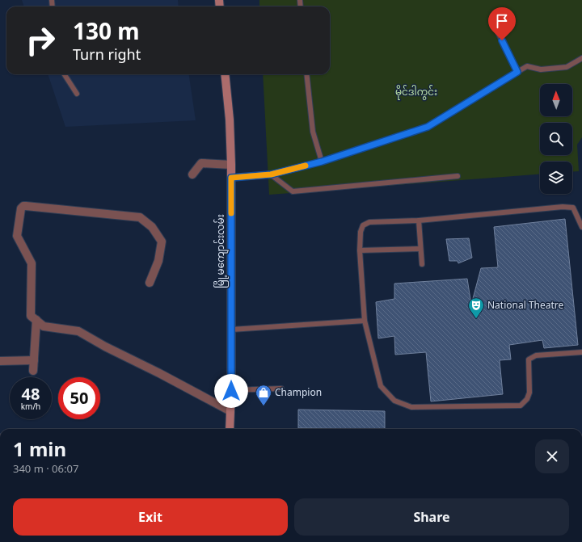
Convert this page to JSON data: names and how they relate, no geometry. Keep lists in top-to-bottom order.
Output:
{
  "streets": {
    "main road": ["မြို့မကျောင်းလမ်း"]
  },
  "parks": ["မိုင်ဒါကွင်း"],
  "places": {
    "theatre": ["National Theatre"],
    "shop": ["Champion"]
  },
  "north": "top",
  "page": {
    "turn": ["130 m", "Turn right"],
    "speed": "48 km/h",
    "limit": "50",
    "heading": ["1 min", "340 m · 06:07"],
    "buttons": ["Exit", "Share"]
  }
}
